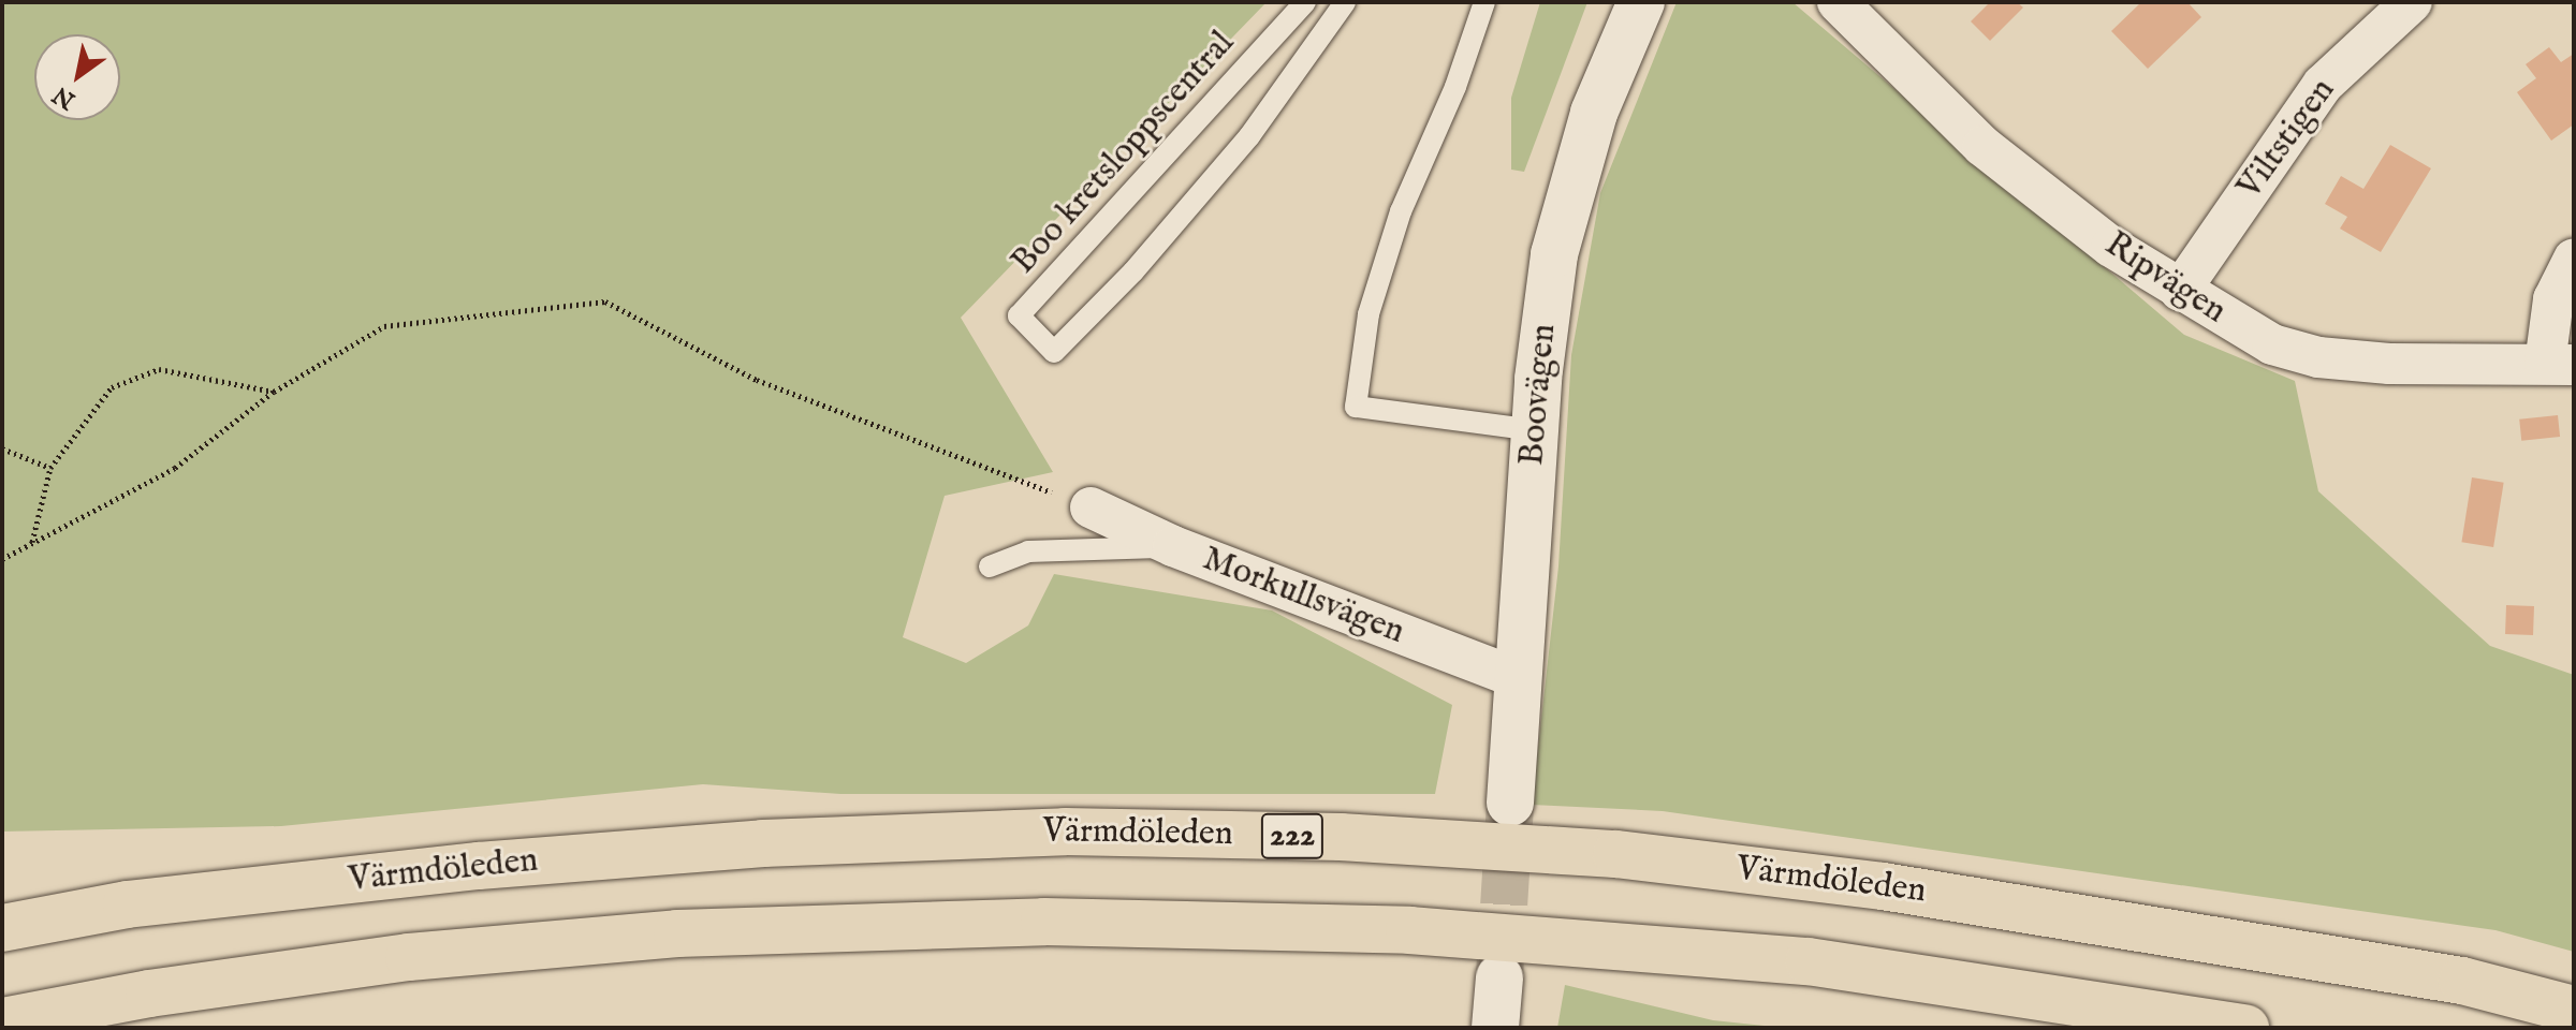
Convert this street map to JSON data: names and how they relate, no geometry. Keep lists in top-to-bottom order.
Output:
{
  "streets": {
    "highway": ["Värmdöleden", "222"],
    "street": [
      "Viltstigen",
      "Ripvägen",
      "Boovägen",
      "Morkullsvägen"
    ],
    "lane": ["Boo kretsloppscentral"]
  },
  "crossings": [
    ["Viltstigen", "Ripvägen"],
    ["Boovägen", "Morkullsvägen"]
  ],
  "north": "bottom left"
}
